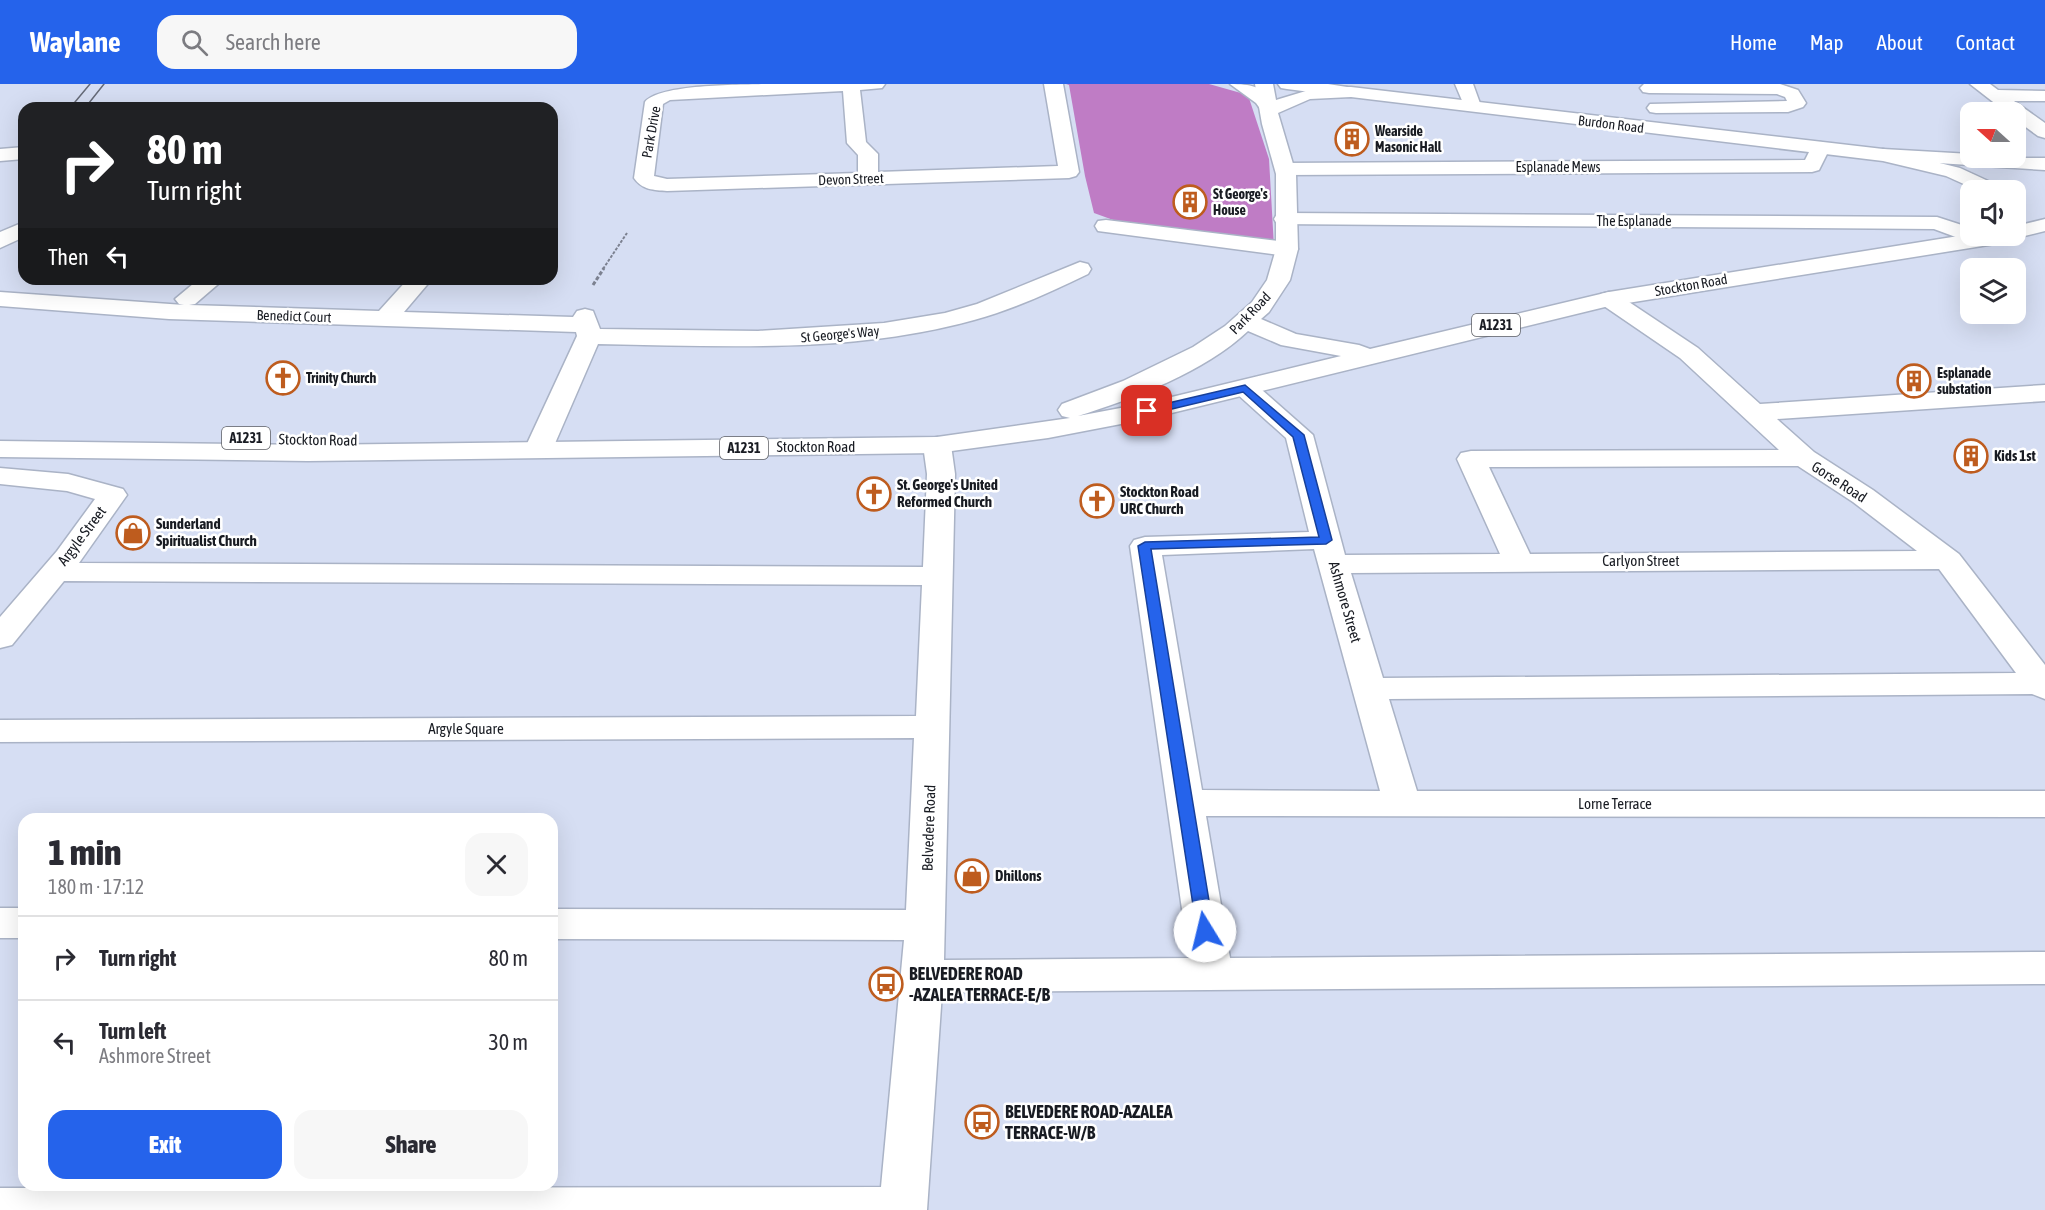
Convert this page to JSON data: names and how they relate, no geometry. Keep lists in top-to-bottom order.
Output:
{
  "streets": {
    "main road": [
      "Burdon Road",
      "Park Drive",
      "Esplanade Mews",
      "Devon Street",
      "The Esplanade",
      "Stockton Road",
      "Park Road",
      "Benedict Court",
      "A1231",
      "St George's Way",
      "Gorse Road",
      "Argyle Street",
      "Carlyon Street",
      "Ashmore Street",
      "Argyle Square",
      "Lorne Terrace",
      "Belvedere Road"
    ]
  },
  "crossings": [
    ["Burdon Road", "Esplanade Mews"],
    ["Park Drive", "Devon Street"],
    ["Esplanade Mews", "Park Road"],
    ["The Esplanade", "Park Road"],
    ["Stockton Road", "Park Road"],
    ["Stockton Road", "Gorse Road"],
    ["Stockton Road", "Ashmore Street"],
    ["Stockton Road", "Belvedere Road"],
    ["Benedict Court", "St George's Way"],
    ["Gorse Road", "Carlyon Street"],
    ["Carlyon Street", "Ashmore Street"],
    ["Carlyon Street", "Lorne Terrace"],
    ["Ashmore Street", "Lorne Terrace"],
    ["Argyle Square", "Belvedere Road"]
  ],
  "places": {
    "building": [
      "Wearside Masonic Hall",
      "St George's House",
      "Esplanade substation",
      "Kids 1st"
    ],
    "church": ["Trinity Church", "St. George's United Reformed Church", "Stockton Road URC Church"],
    "shop": ["Sunderland Spiritualist Church", "Dhillons"],
    "bus stop": ["BELVEDERE ROAD -AZALEA TERRACE-E/B", "BELVEDERE ROAD-AZALEA TERRACE-W/B"]
  },
  "north": "left",
  "page": {
    "header": "Waylane",
    "search": "Search here",
    "nav": [
      "Home",
      "Map",
      "About",
      "Contact"
    ],
    "turn": ["80 m", "Turn right"],
    "then": "Then",
    "heading": ["1 min", "180 m · 17:12"],
    "list": [
      {
        "name": "Turn right",
        "value": "80 m"
      },
      {
        "name": "Turn left",
        "note": "Ashmore Street",
        "value": "30 m"
      }
    ],
    "buttons": ["Exit", "Share"]
  }
}
